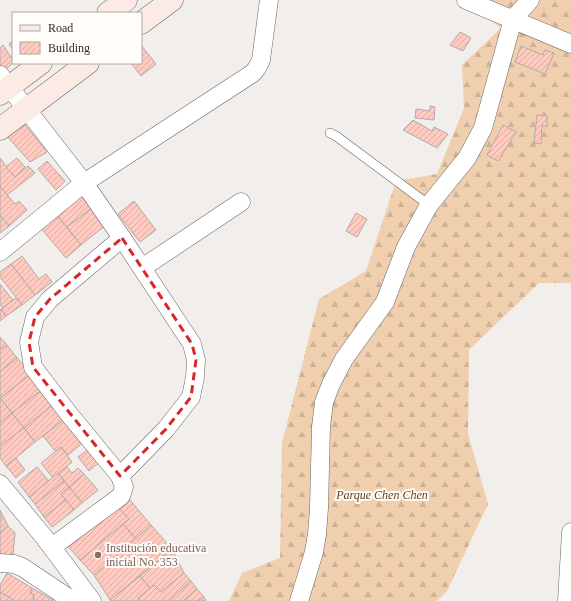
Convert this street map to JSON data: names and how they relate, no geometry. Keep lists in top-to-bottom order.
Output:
{
  "parks": ["Parque Chen Chen"],
  "places": ["Institución educativa inicial No. 353"],
  "legend": ["Road", "Building"]
}
